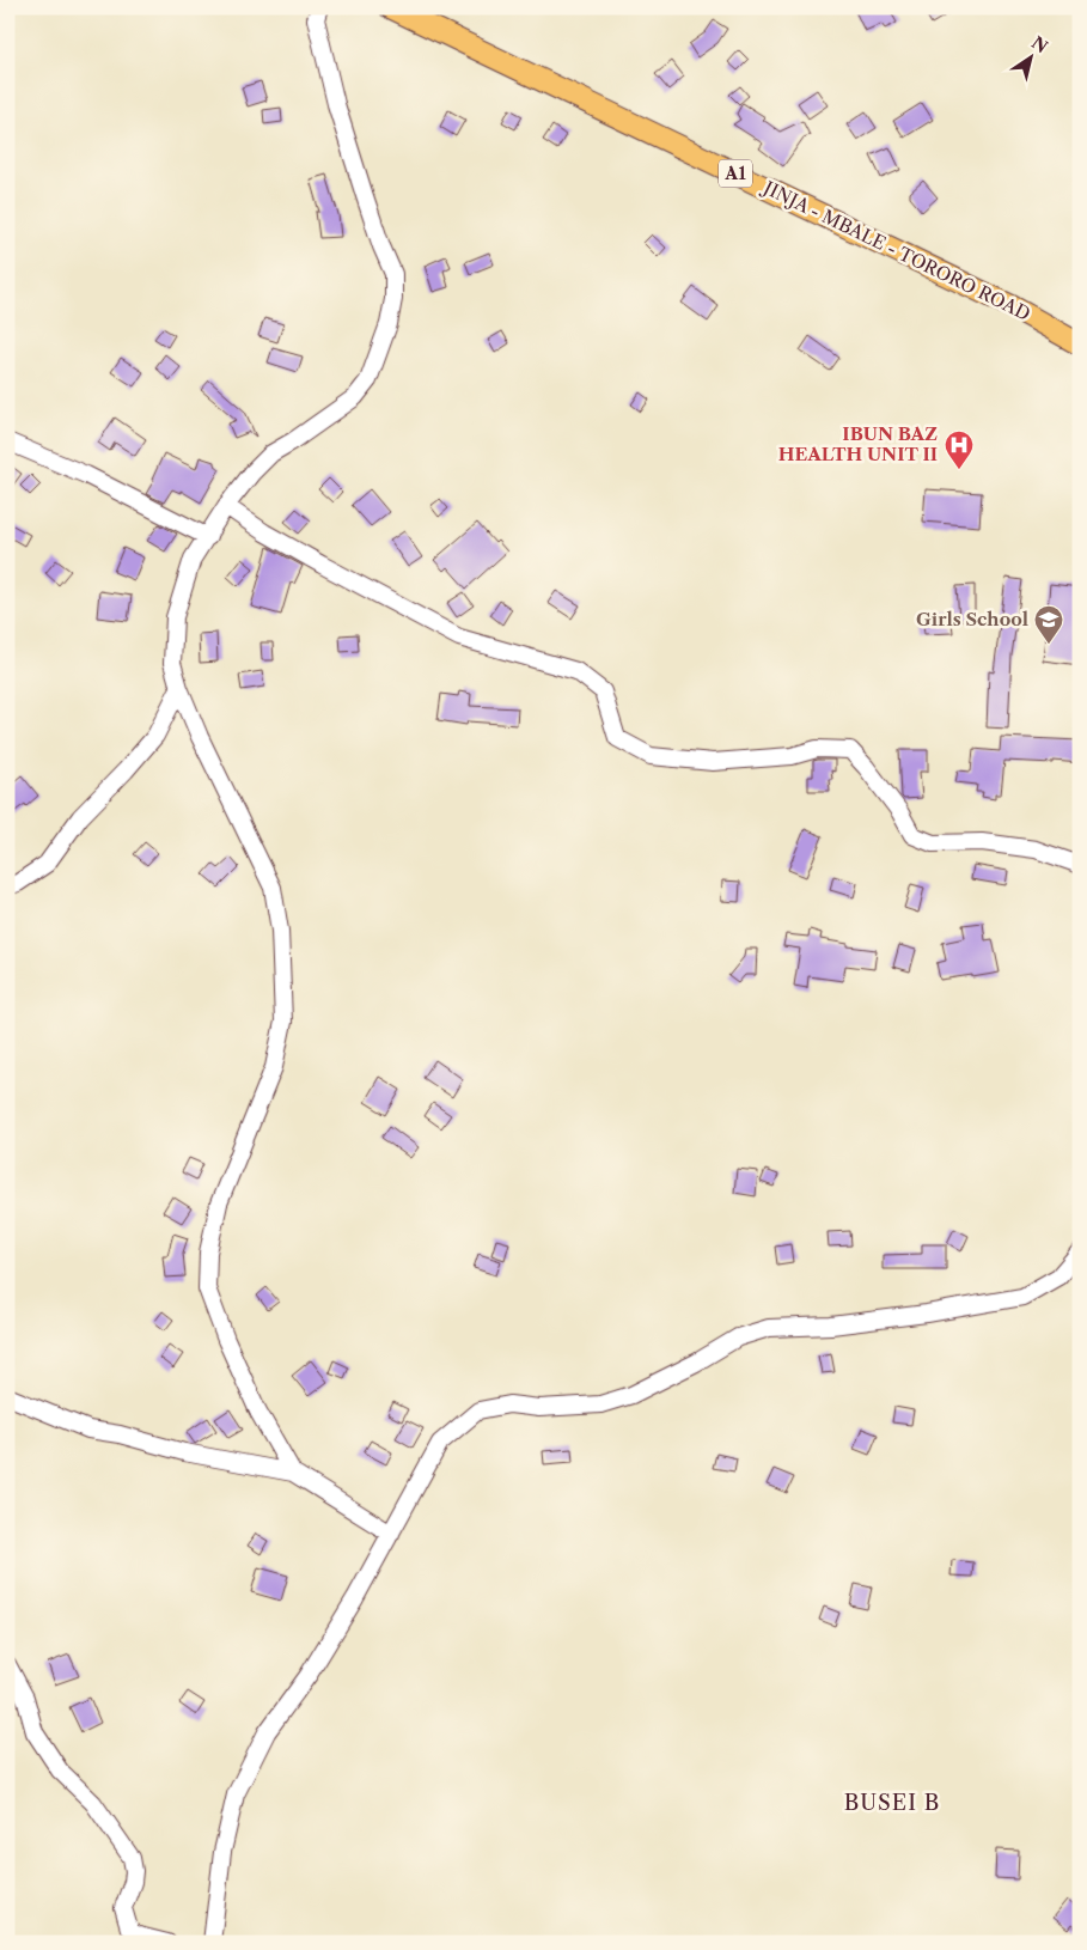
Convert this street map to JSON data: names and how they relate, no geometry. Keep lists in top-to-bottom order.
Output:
{
  "streets": {
    "main road": ["A1", "JINJA - MBALE - TORORO ROAD"]
  },
  "districts": ["BUSEI B"],
  "places": {
    "hospital": ["IBUN BAZ HEALTH UNIT II"],
    "school or university": ["Girls School"]
  },
  "north": "top right"
}
